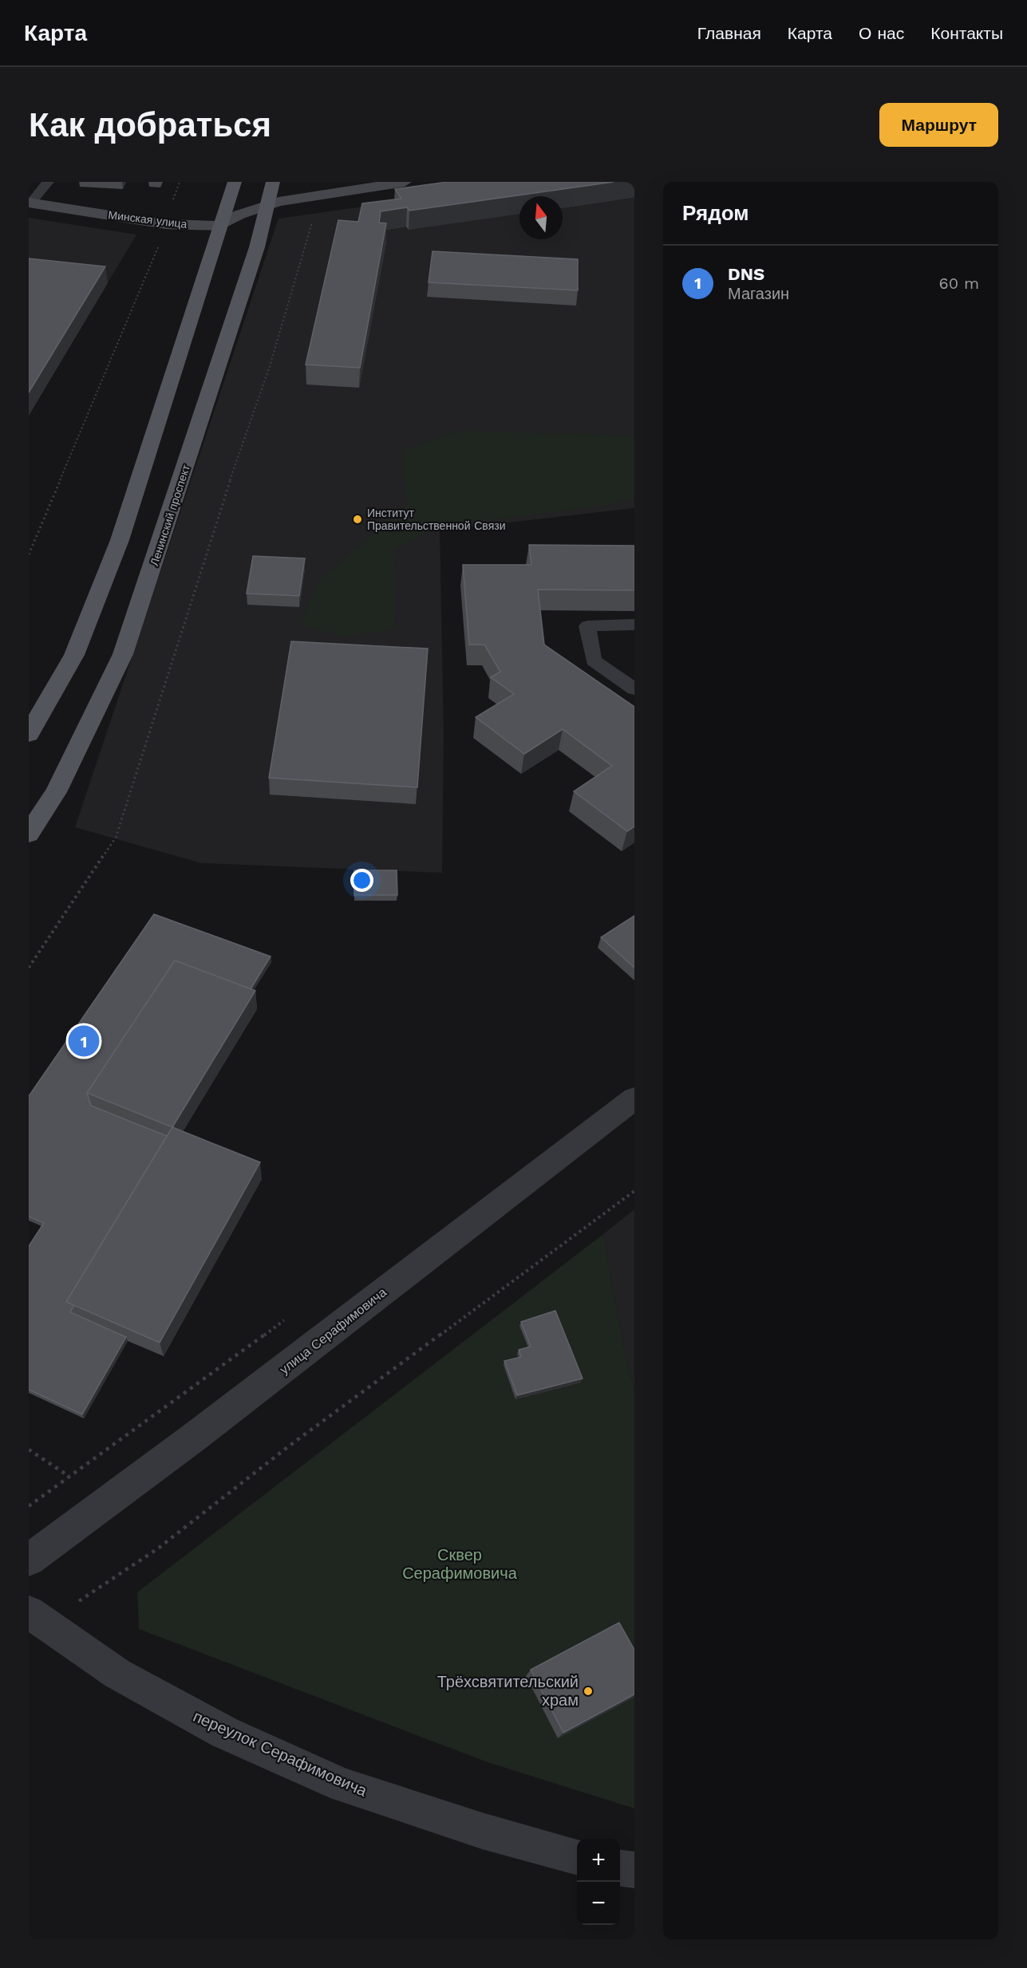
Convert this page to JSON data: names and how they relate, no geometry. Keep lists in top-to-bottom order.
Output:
{
  "streets": {
    "main road": ["Ленинский проспект"],
    "street": ["Минская улица", "улица Серафимовича", "переулок Серафимовича"]
  },
  "parks": ["Сквер Серафимовича"],
  "places": ["Институт Правительственной Связи", "Трёхсвятительский храм"],
  "north": "top",
  "page": {
    "header": "Карта",
    "nav": [
      "Главная",
      "Карта",
      "О нас",
      "Контакты"
    ],
    "buttons": "Маршрут",
    "title": "Как добраться",
    "heading": "Рядом",
    "list": [
      {
        "mark": "1",
        "name": "DNS",
        "note": "Магазин",
        "value": "60 m"
      }
    ],
    "pins": "1",
    "map_buttons": ["+", "−"]
  }
}
